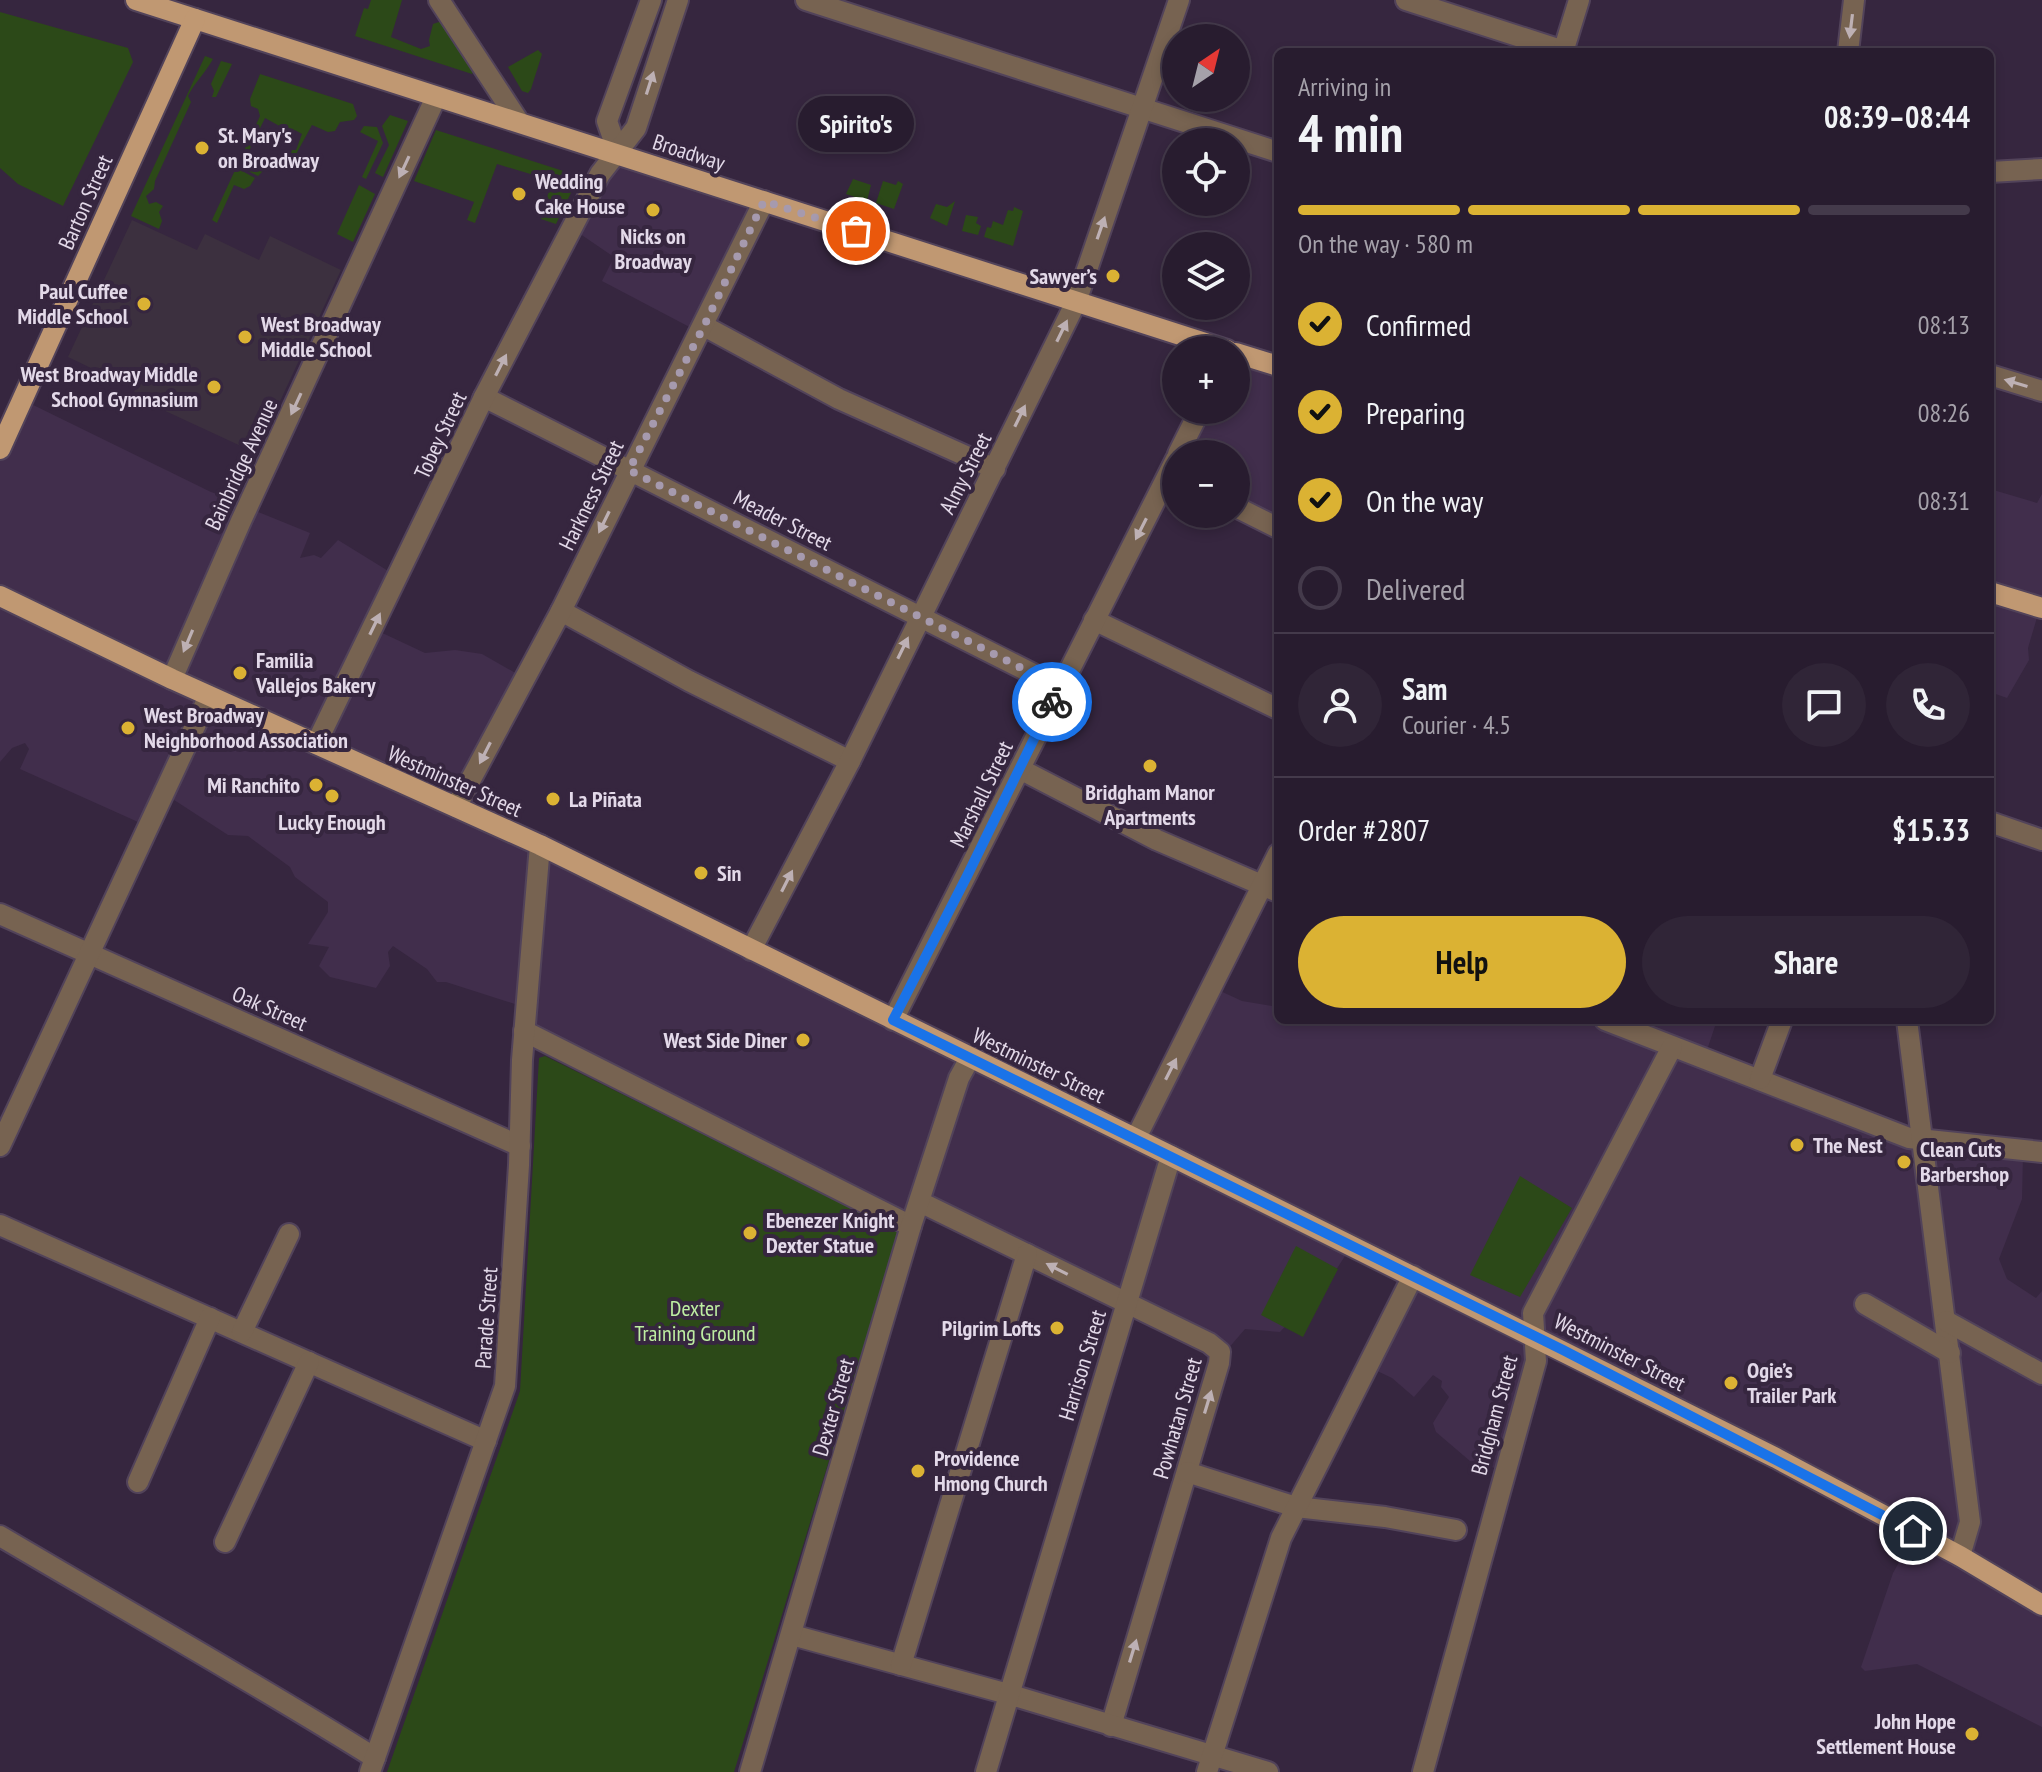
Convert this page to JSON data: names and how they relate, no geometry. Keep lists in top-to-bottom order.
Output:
{
  "streets": {
    "main road": ["Broadway", "Barton Street", "Westminster Street"],
    "street": [
      "Tobey Street",
      "Bainbridge Avenue",
      "Almy Street",
      "Harkness Street",
      "Meader Street",
      "Marshall Street",
      "Oak Street",
      "Parade Street",
      "Harrison Street",
      "Dexter Street",
      "Bridgham Street",
      "Powhatan Street"
    ]
  },
  "crossings": [
    ["Broadway", "Barton Street"],
    ["Broadway", "Tobey Street"],
    ["Broadway", "Bainbridge Avenue"],
    ["Broadway", "Almy Street"],
    ["Broadway", "Harkness Street"],
    ["Tobey Street", "Meader Street"],
    ["Tobey Street", "Westminster Street"],
    ["Bainbridge Avenue", "Westminster Street"],
    ["Almy Street", "Meader Street"],
    ["Almy Street", "Westminster Street"],
    ["Harkness Street", "Meader Street"],
    ["Harkness Street", "Westminster Street"],
    ["Meader Street", "Marshall Street"],
    ["Westminster Street", "Marshall Street"],
    ["Westminster Street", "Parade Street"],
    ["Westminster Street", "Harrison Street"],
    ["Westminster Street", "Dexter Street"],
    ["Westminster Street", "Bridgham Street"],
    ["Oak Street", "Parade Street"],
    ["Harrison Street", "Powhatan Street"],
    ["Dexter Street", "Powhatan Street"]
  ],
  "one_way": [
    "Tobey Street",
    "Bainbridge Avenue",
    "Almy Street",
    "Harkness Street"
  ],
  "parks": ["Dexter Training Ground"],
  "places": [
    "St. Mary's on Broadway",
    "Wedding Cake House",
    "Nicks on Broadway",
    "Spirito's",
    "Sawyer’s",
    "Paul Cuffee Middle School",
    "West Broadway Middle School",
    "West Broadway Middle School Gymnasium",
    "Familia Vallejos Bakery",
    "West Broadway Neighborhood Association",
    "Bridgham Manor Apartments",
    "Mi Ranchito",
    "Lucky Enough",
    "La Piñata",
    "Sin",
    "West Side Diner",
    "The Nest",
    "Clean Cuts Barbershop",
    "Ebenezer Knight Dexter Statue",
    "Pilgrim Lofts",
    "Ogie’s Trailer Park",
    "Providence Hmong Church",
    "John Hope Settlement House"
  ],
  "north": "top right",
  "page": {
    "map_buttons": ["+", "−"],
    "heading": ["4 min", "Arriving in", "08:39–08:44"],
    "panel": [
      "Sam",
      "Courier · 4.5",
      "Order #2807",
      "$15.33"
    ],
    "bubble": "Spirito's",
    "bar": "On the way · 580 m",
    "list": [
      ["Confirmed", "08:13"],
      ["Preparing", "08:26"],
      ["On the way", "08:31"],
      "Delivered"
    ],
    "buttons": ["Help", "Share"]
  }
}
